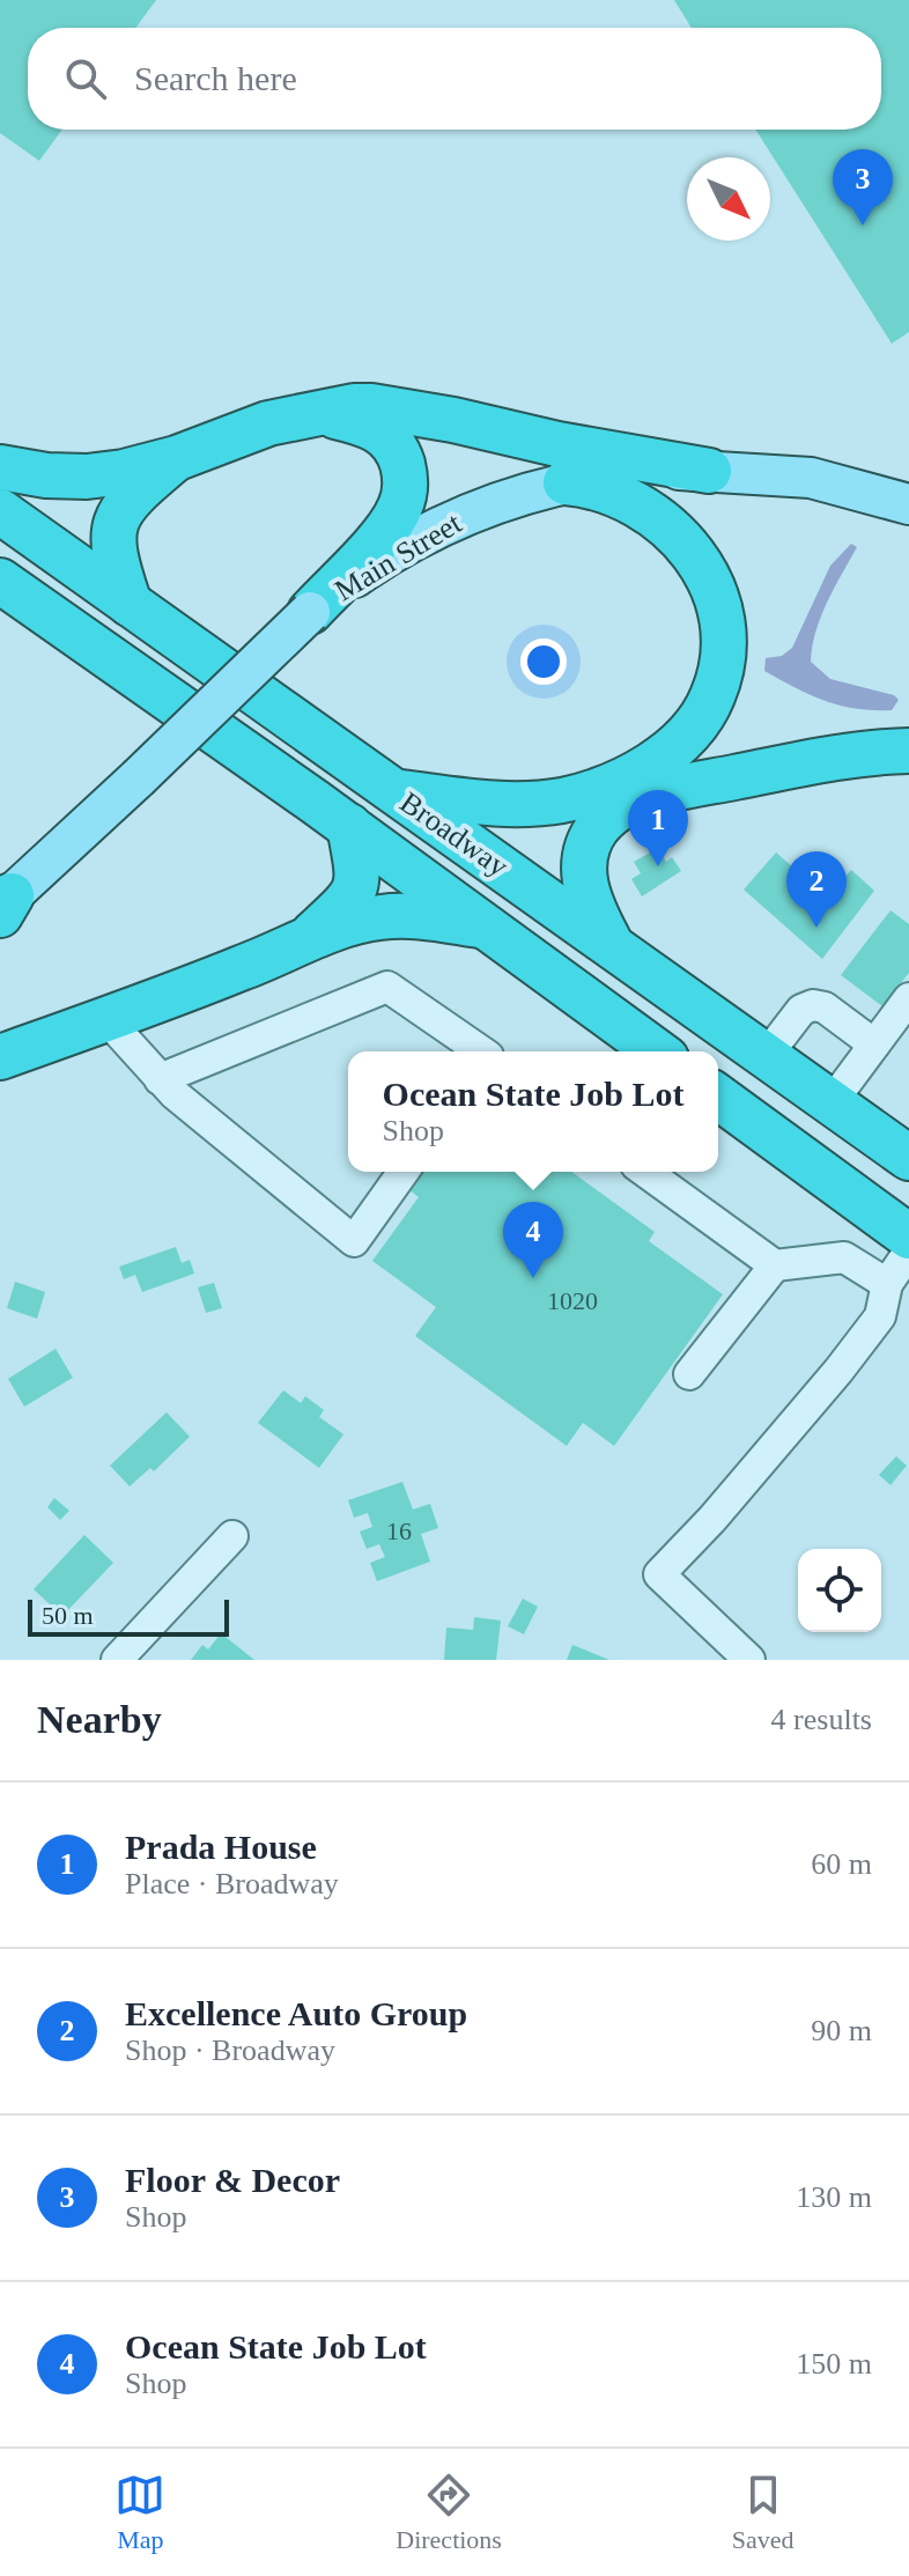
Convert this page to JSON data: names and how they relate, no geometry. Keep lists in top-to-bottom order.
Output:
{
  "streets": {
    "highway": ["Broadway"],
    "main road": ["Main Street"]
  },
  "house_numbers": ["1020", "16"],
  "scale_bar": "50 m",
  "north": "bottom right",
  "page": {
    "search": "Search here",
    "pins": [
      "3",
      "1",
      "2",
      "4"
    ],
    "popup": ["Ocean State Job Lot", "Shop"],
    "scale": "50 m",
    "heading": ["Nearby", "4 results"],
    "list": [
      {
        "mark": "1",
        "name": "Prada House",
        "note": "Place · Broadway",
        "value": "60 m"
      },
      {
        "mark": "2",
        "name": "Excellence Auto Group",
        "note": "Shop · Broadway",
        "value": "90 m"
      },
      {
        "mark": "3",
        "name": "Floor & Decor",
        "note": "Shop",
        "value": "130 m"
      },
      {
        "mark": "4",
        "name": "Ocean State Job Lot",
        "note": "Shop",
        "value": "150 m"
      }
    ],
    "nav": ["Map", "Directions", "Saved"]
  }
}
